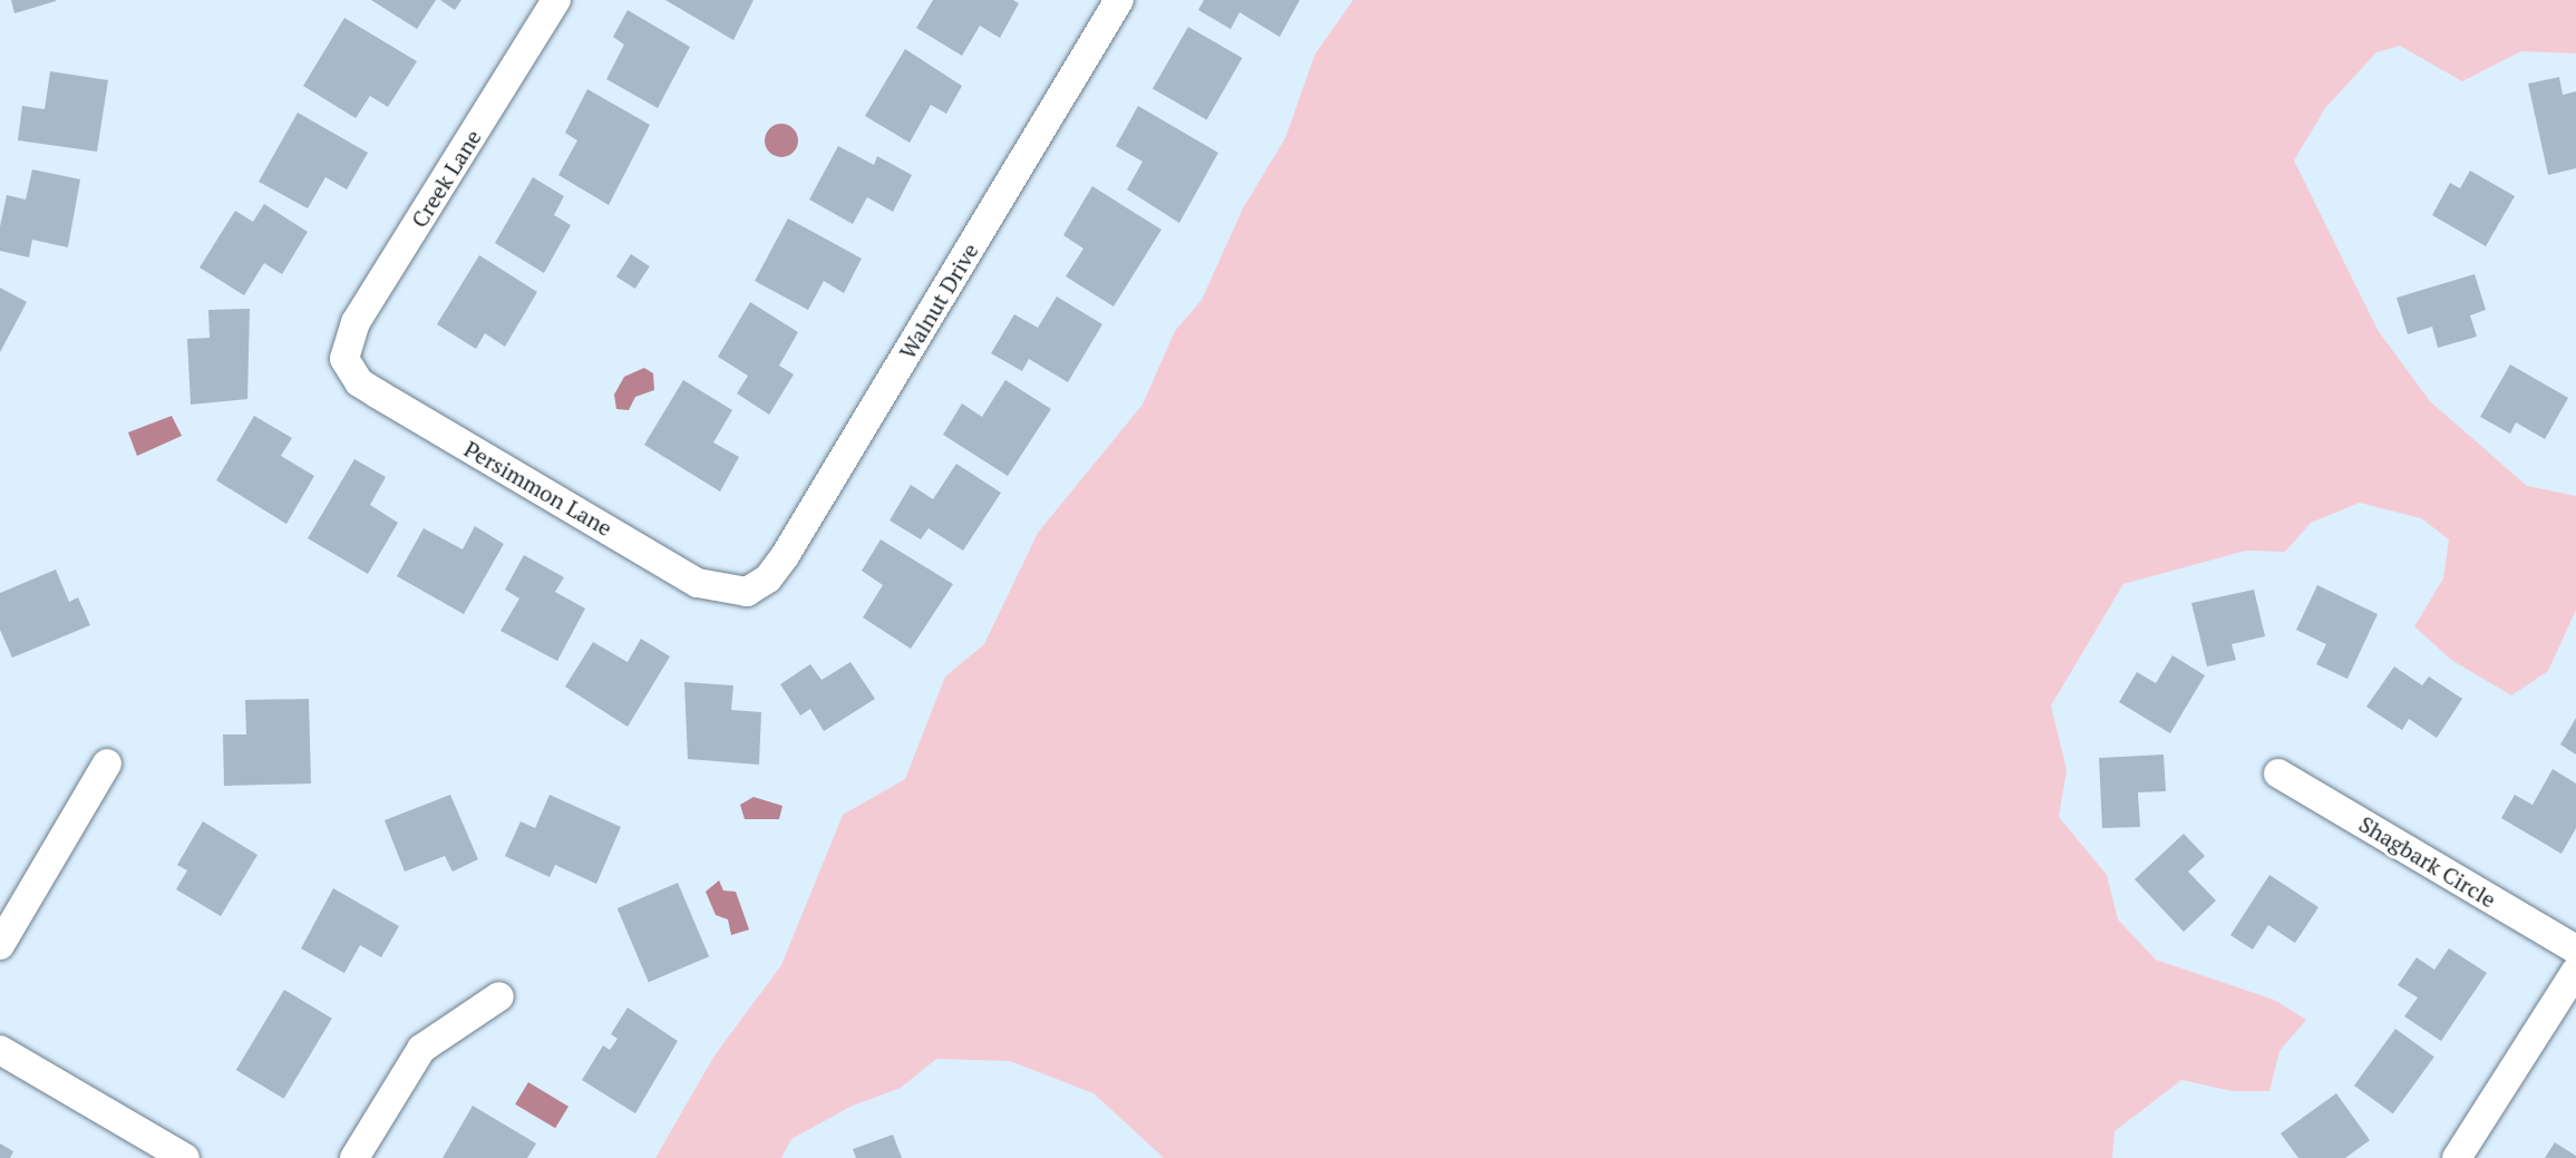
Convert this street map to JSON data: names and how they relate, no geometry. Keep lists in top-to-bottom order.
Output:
{
  "streets": {
    "street": [
      "Creek Lane",
      "Walnut Drive",
      "Persimmon Lane",
      "Shagbark Circle"
    ]
  },
  "crossings": [
    ["Creek Lane", "Persimmon Lane"],
    ["Walnut Drive", "Persimmon Lane"]
  ]
}
